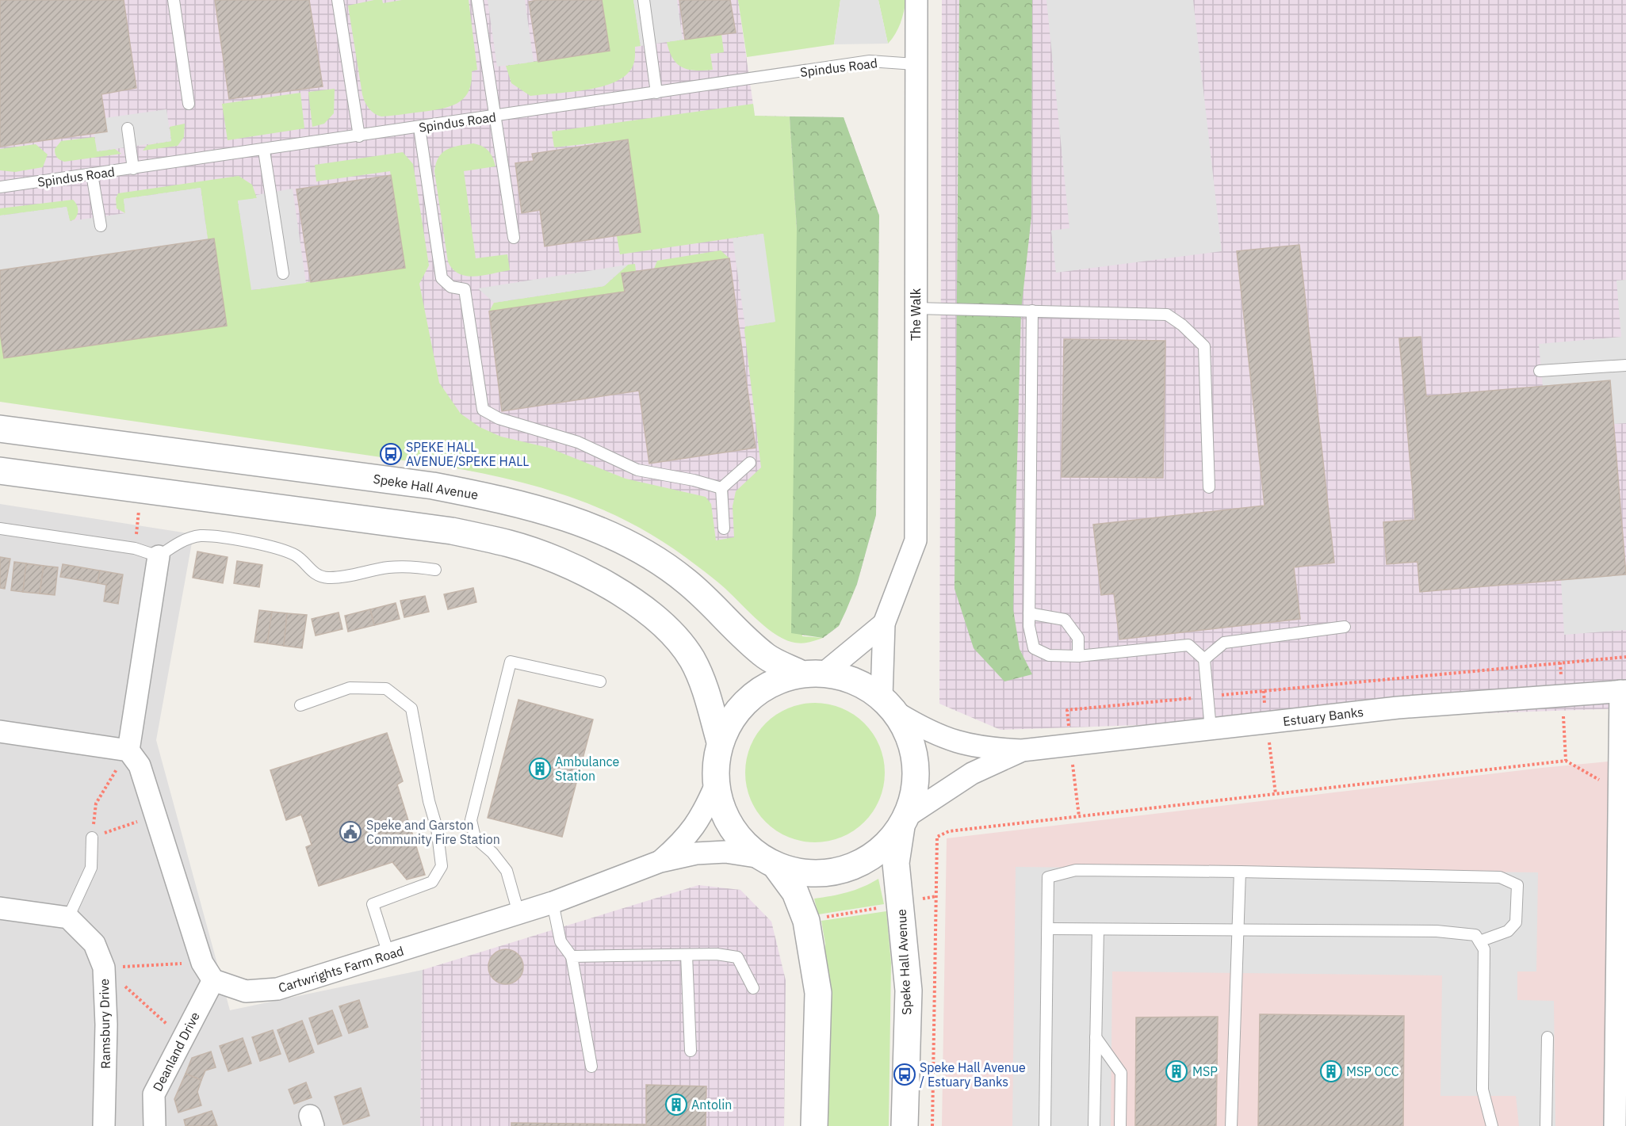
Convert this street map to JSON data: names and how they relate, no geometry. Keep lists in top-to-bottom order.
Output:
{
  "streets": {
    "street": [
      "The Walk",
      "Speke Hall Avenue",
      "Estuary Banks",
      "Cartwrights Farm Road",
      "Ramsbury Drive",
      "Deanland Drive"
    ],
    "lane": ["Spindus Road"]
  },
  "crossings": [
    ["Spindus Road", "The Walk"],
    ["The Walk", "Speke Hall Avenue"],
    ["The Walk", "Estuary Banks"],
    ["Speke Hall Avenue", "Estuary Banks"],
    ["Cartwrights Farm Road", "Deanland Drive"]
  ],
  "places": {
    "bus stop": ["SPEKE HALL AVENUE/SPEKE HALL", "Speke Hall Avenue / Estuary Banks"],
    "building": [
      "Ambulance Station",
      "MSP",
      "MSP OCC",
      "Antolin"
    ],
    "public building": ["Speke and Garston Community Fire Station"]
  }
}
